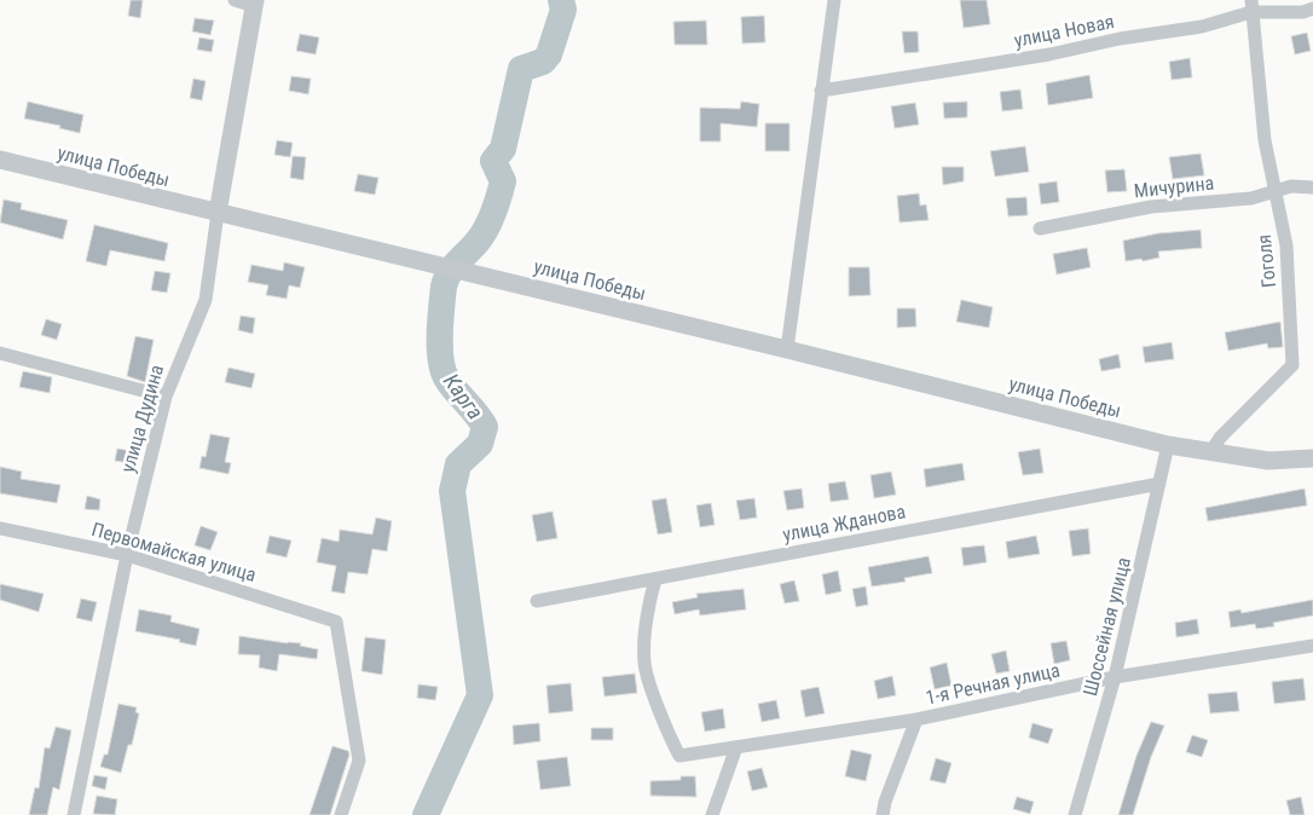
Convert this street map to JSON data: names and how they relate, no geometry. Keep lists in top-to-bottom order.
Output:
{
  "streets": {
    "street": [
      "улица Новая",
      "улица Победы",
      "Мичурина",
      "Гоголя",
      "улица Дудина",
      "улица Жданова",
      "Первомайская улица",
      "Шоссейная улица",
      "1-я Речная улица"
    ]
  },
  "crossings": [
    ["улица Новая", "Гоголя"],
    ["улица Победы", "улица Дудина"],
    ["улица Победы", "Шоссейная улица"],
    ["Мичурина", "Гоголя"],
    ["улица Дудина", "Первомайская улица"],
    ["улица Жданова", "Шоссейная улица"],
    ["улица Жданова", "1-я Речная улица"],
    ["Шоссейная улица", "1-я Речная улица"]
  ],
  "water": ["Карга"]
}
